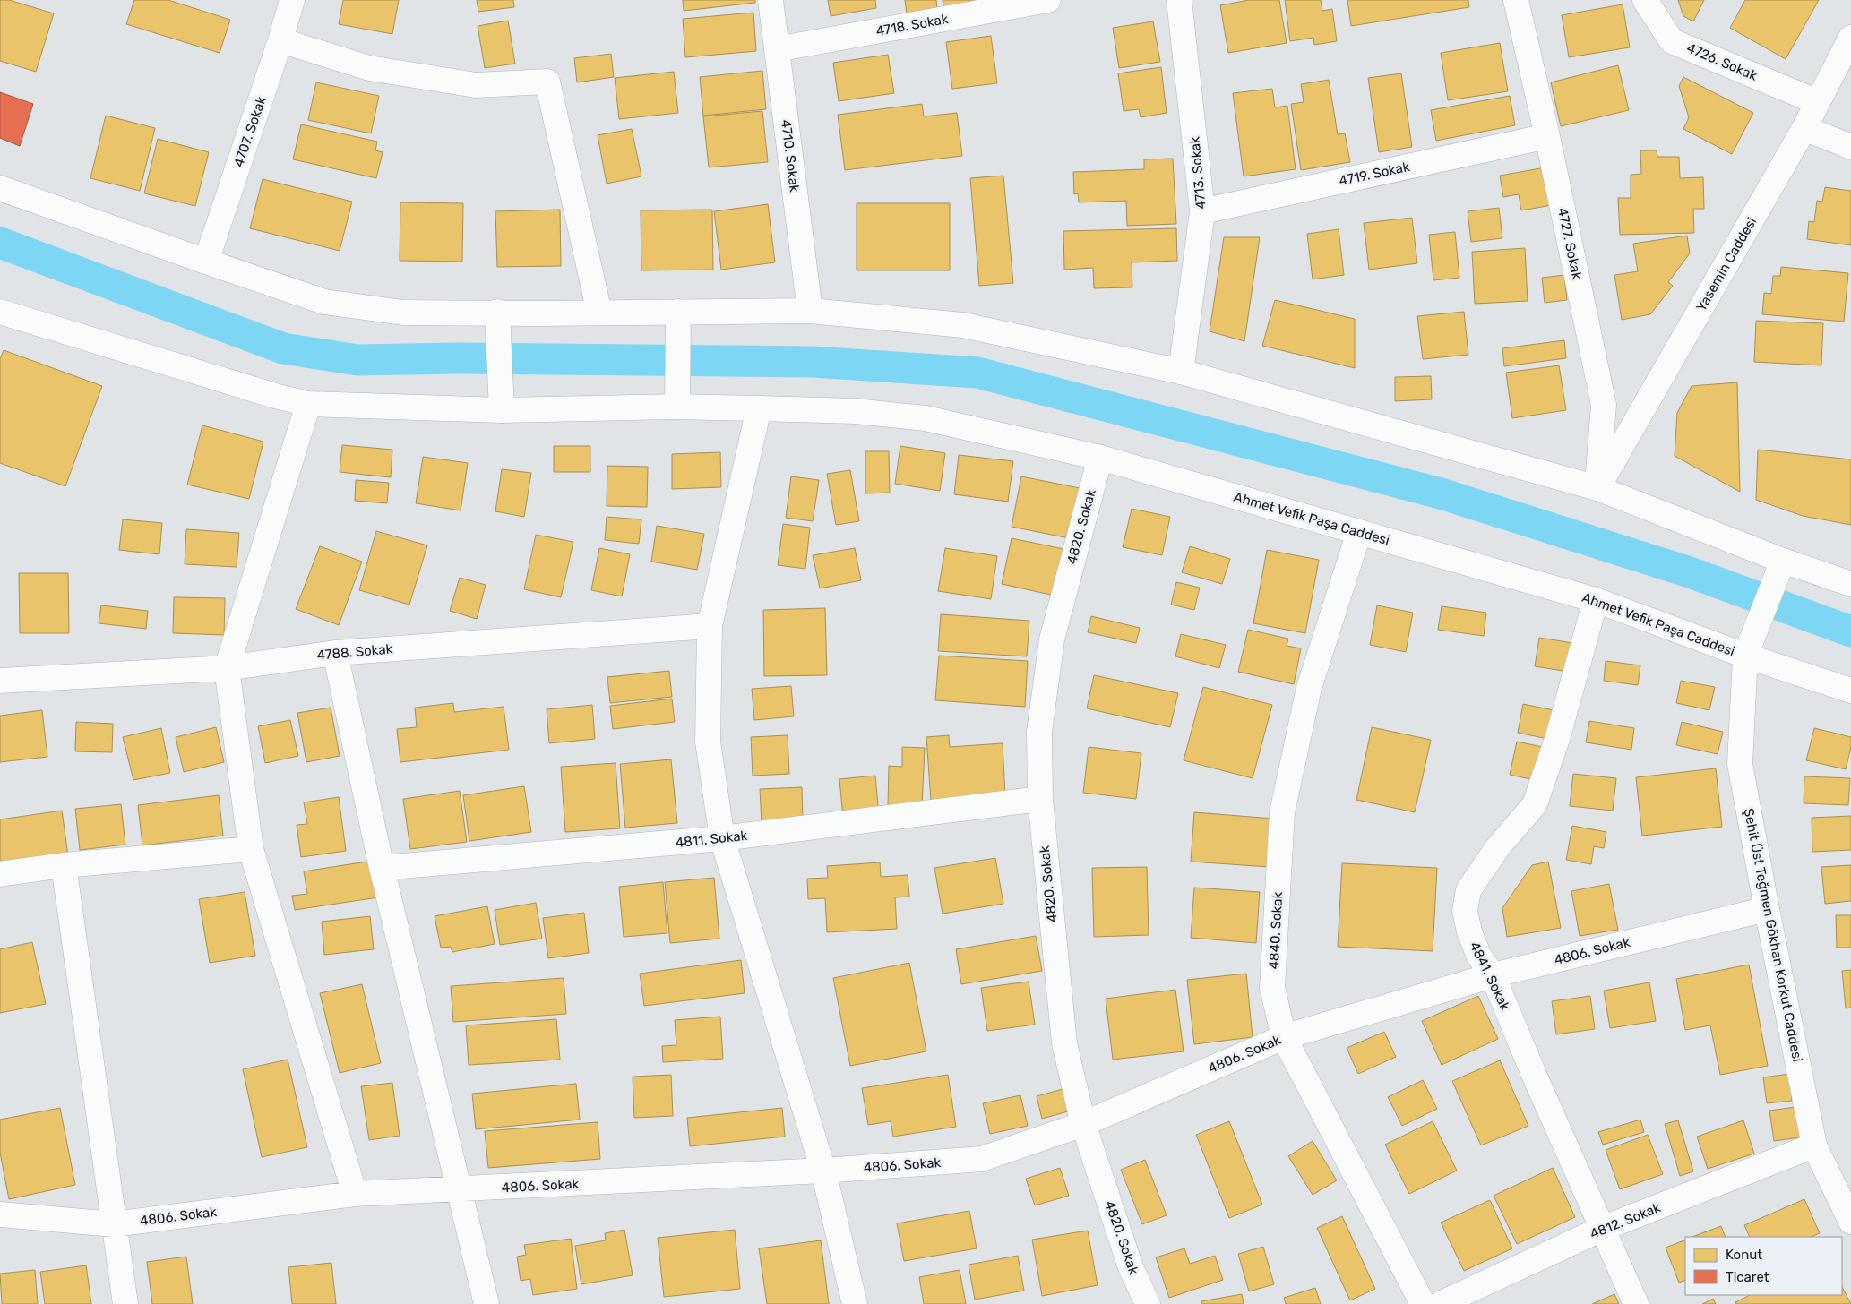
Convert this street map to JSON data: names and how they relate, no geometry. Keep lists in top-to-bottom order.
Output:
{
  "streets": {
    "street": [
      "4718. Sokak",
      "4726. Sokak",
      "4707. Sokak",
      "4710. Sokak",
      "4713. Sokak",
      "4719. Sokak",
      "4727. Sokak",
      "Yasemin Caddesi",
      "Ahmet Vefik Paşa Caddesi",
      "4820. Sokak",
      "4788. Sokak",
      "4811. Sokak",
      "4840. Sokak",
      "Şehit Üst Teğmen Gökhan Korkut Caddesi",
      "4806. Sokak",
      "4841. Sokak",
      "4812. Sokak"
    ]
  },
  "crossings": [
    ["4718. Sokak", "4710. Sokak"],
    ["4726. Sokak", "Yasemin Caddesi"],
    ["4713. Sokak", "4719. Sokak"],
    ["4719. Sokak", "4727. Sokak"],
    ["4727. Sokak", "Yasemin Caddesi"],
    ["Ahmet Vefik Paşa Caddesi", "4820. Sokak"],
    ["Ahmet Vefik Paşa Caddesi", "4840. Sokak"],
    ["Ahmet Vefik Paşa Caddesi", "Şehit Üst Teğmen Gökhan Korkut Caddesi"],
    ["Ahmet Vefik Paşa Caddesi", "4841. Sokak"],
    ["4820. Sokak", "4811. Sokak"],
    ["4820. Sokak", "4806. Sokak"],
    ["4840. Sokak", "4806. Sokak"],
    ["Şehit Üst Teğmen Gökhan Korkut Caddesi", "4806. Sokak"],
    ["Şehit Üst Teğmen Gökhan Korkut Caddesi", "4812. Sokak"],
    ["4806. Sokak", "4841. Sokak"],
    ["4841. Sokak", "4812. Sokak"]
  ],
  "legend": ["Konut", "Ticaret"]
}
